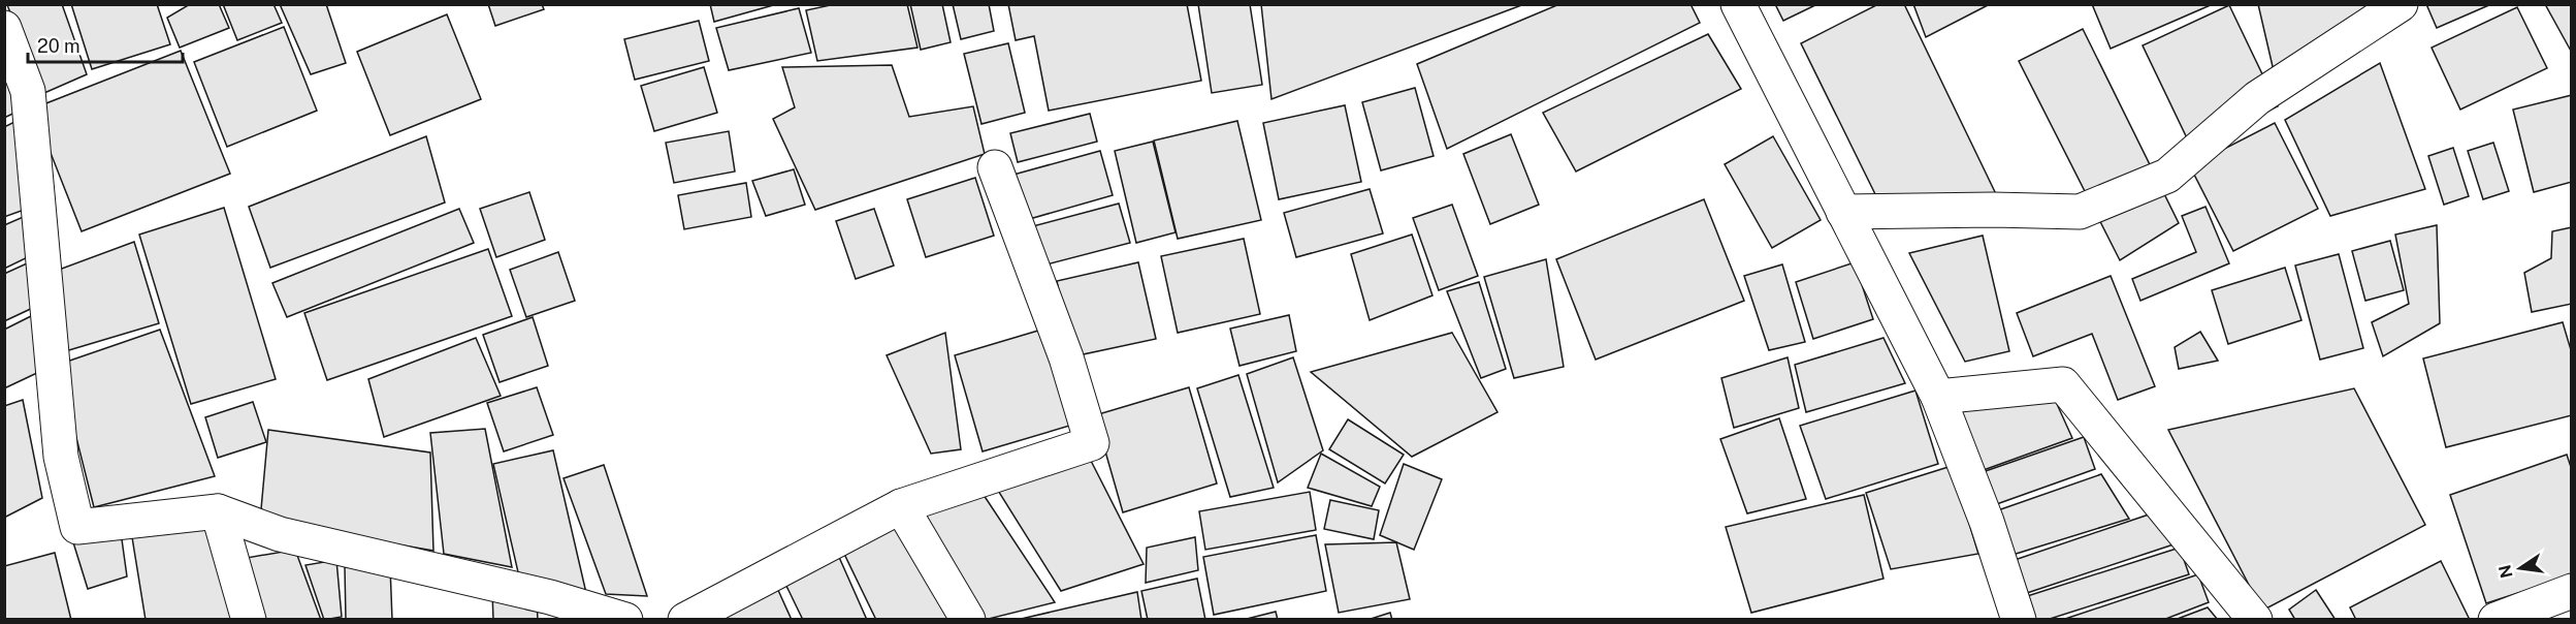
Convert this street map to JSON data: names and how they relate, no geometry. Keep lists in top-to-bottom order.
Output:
{
  "scale_bar": "20 m",
  "north": "left"
}
